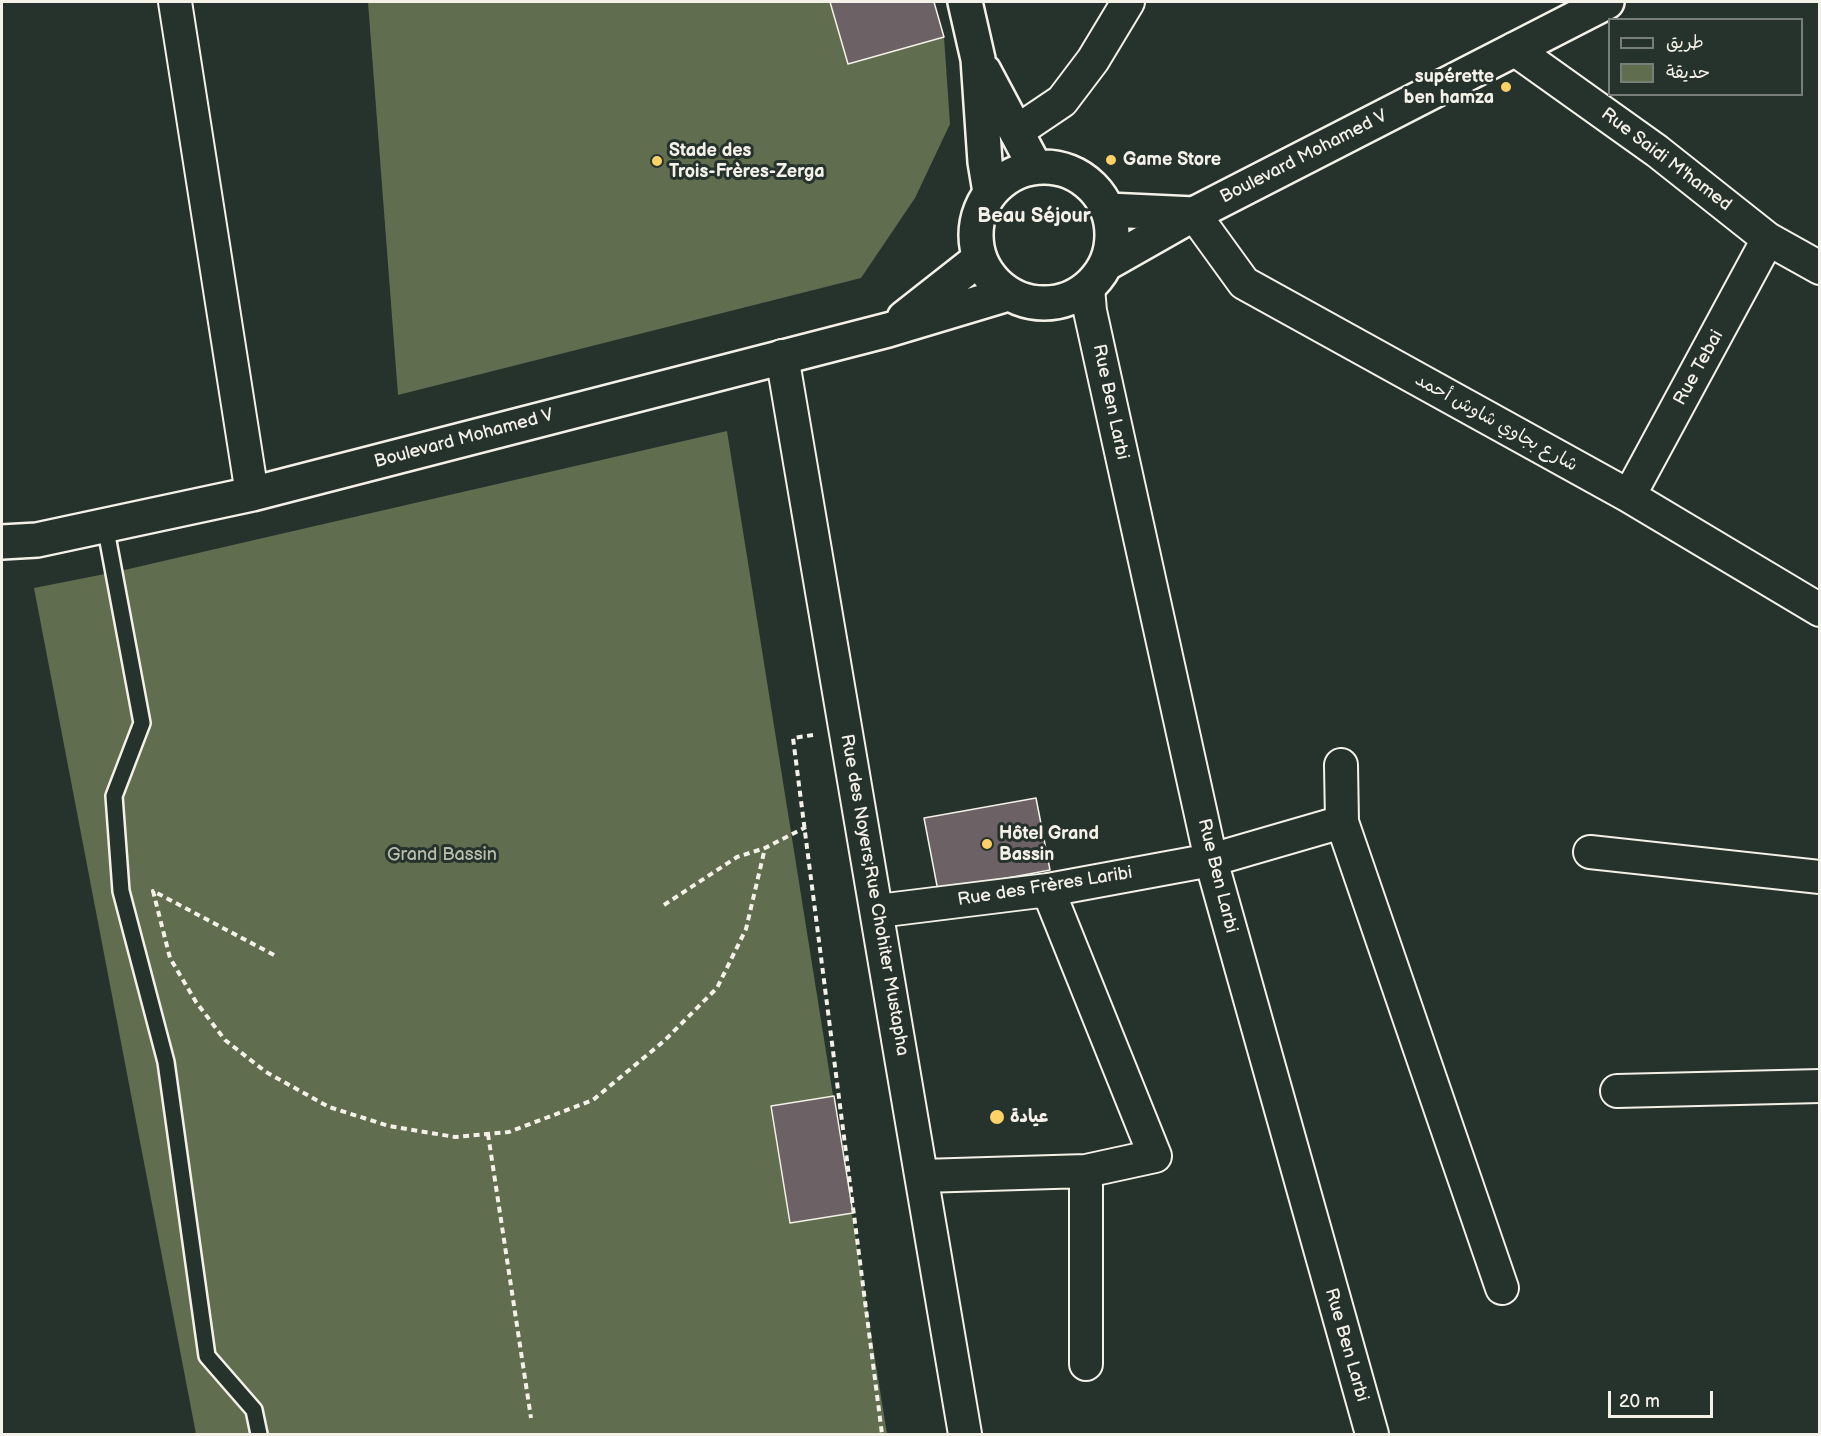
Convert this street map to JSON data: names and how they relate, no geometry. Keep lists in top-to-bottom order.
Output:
{
  "streets": {
    "main road": ["Boulevard Mohamed V"],
    "street": [
      "Rue Saidi M'hamed",
      "Rue Tebai",
      "Rue Ben Larbi",
      "شارع بجاوي شاوش أحمد",
      "Rue des Frères Laribi",
      "Rue des Noyers;Rue Chohiter Mustapha"
    ]
  },
  "crossings": [
    ["Boulevard Mohamed V", "Rue Saidi M'hamed"],
    ["Boulevard Mohamed V", "Rue Ben Larbi"],
    ["Boulevard Mohamed V", "شارع بجاوي شاوش أحمد"],
    ["Boulevard Mohamed V", "Rue des Noyers;Rue Chohiter Mustapha"],
    ["Rue Saidi M'hamed", "Rue Tebai"],
    ["Rue Tebai", "شارع بجاوي شاوش أحمد"],
    ["Rue Ben Larbi", "Rue des Frères Laribi"],
    ["Rue des Frères Laribi", "Rue des Noyers;Rue Chohiter Mustapha"]
  ],
  "districts": ["Beau Séjour"],
  "parks": ["Grand Bassin"],
  "places": [
    "supérette ben hamza",
    "Game Store",
    "Stade des Trois-Frères-Zerga",
    "Hôtel Grand Bassin",
    "عيادة"
  ],
  "legend": ["طريق", "حديقة"],
  "scale_bar": "20 m"
}
